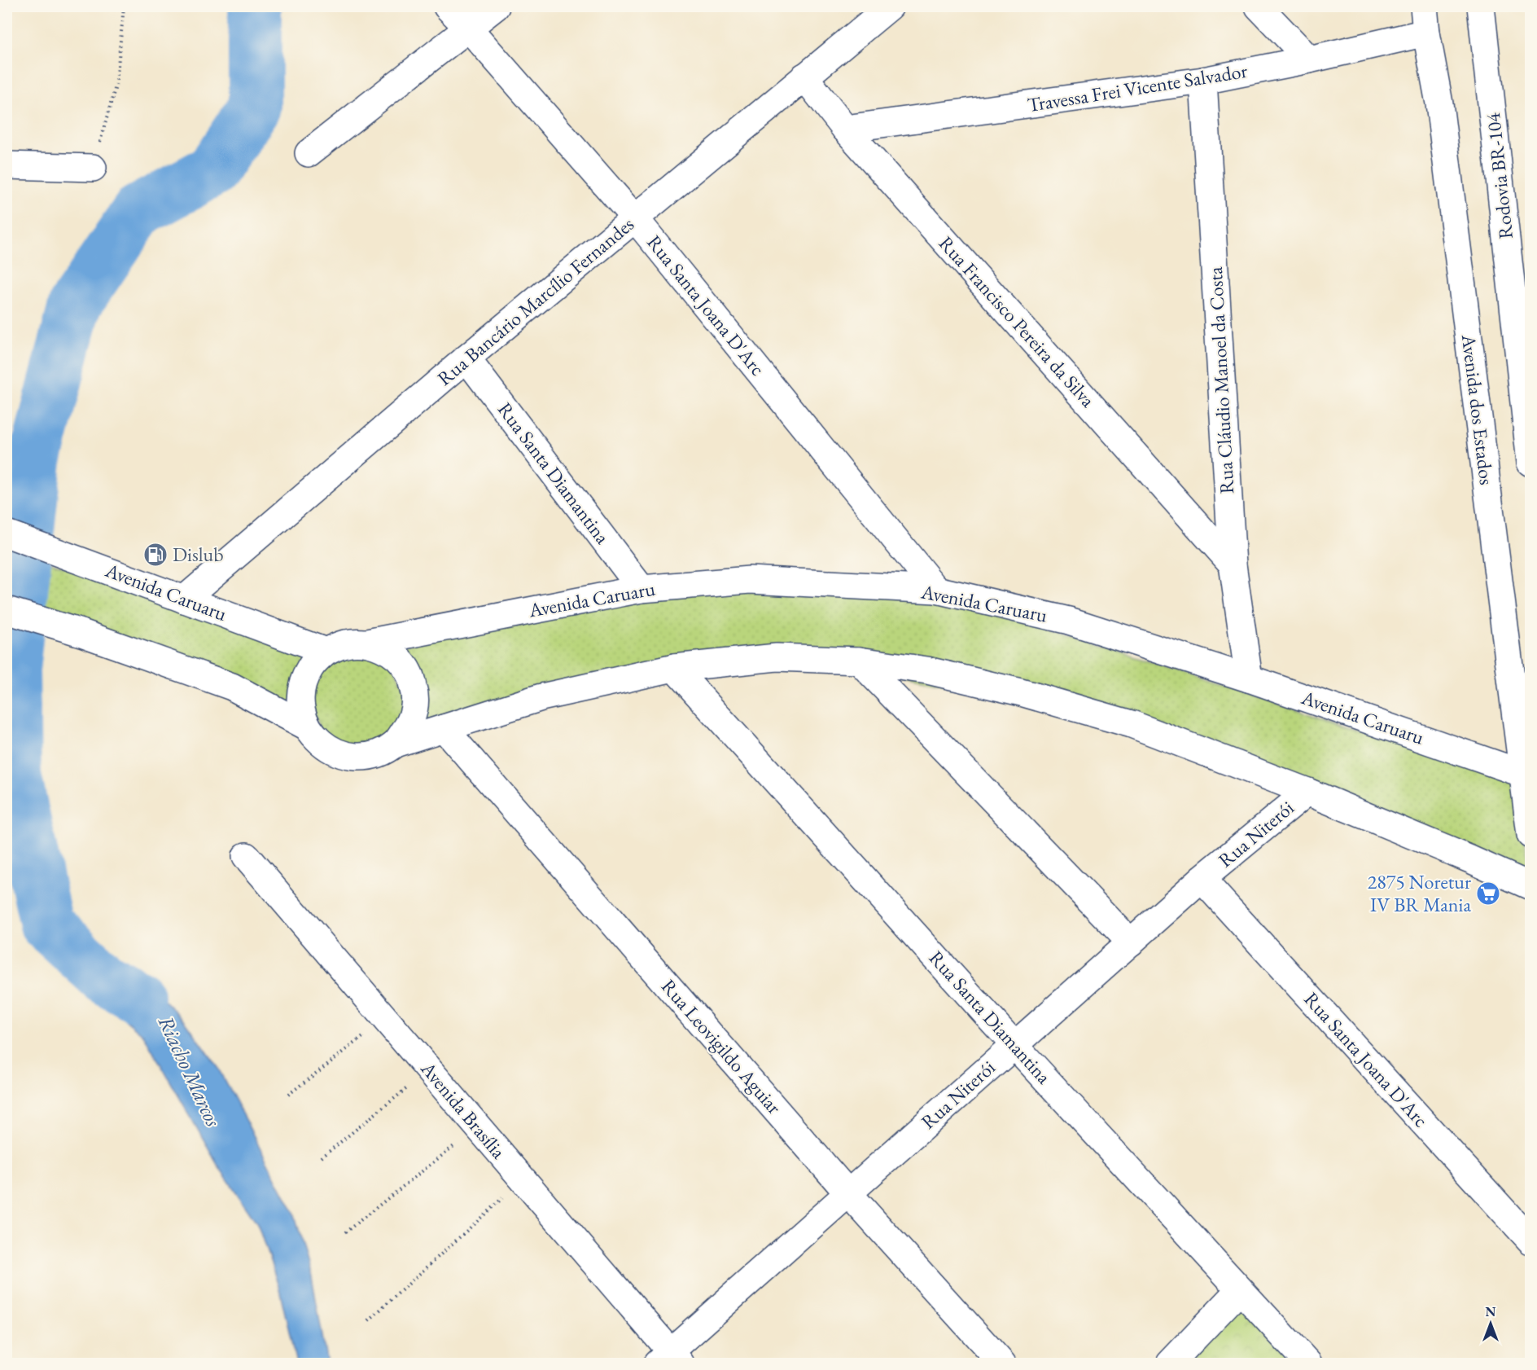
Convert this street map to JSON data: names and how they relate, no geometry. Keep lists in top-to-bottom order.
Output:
{
  "streets": {
    "main road": [
      "Travessa Frei Vicente Salvador",
      "Rodovia BR-104",
      "Rua Bancário Marcílio Fernandes",
      "Rua Santa Joana D'Arc",
      "Rua Francisco Pereira da Silva",
      "Rua Cláudio Manoel da Costa",
      "Avenida dos Estados",
      "Rua Santa Diamantina",
      "Avenida Caruaru",
      "Rua Niterói",
      "Rua Leovigildo Aguiar",
      "Avenida Brasília"
    ]
  },
  "crossings": [
    ["Travessa Frei Vicente Salvador", "Rua Francisco Pereira da Silva"],
    ["Travessa Frei Vicente Salvador", "Rua Cláudio Manoel da Costa"],
    ["Travessa Frei Vicente Salvador", "Avenida dos Estados"],
    ["Rua Bancário Marcílio Fernandes", "Rua Santa Joana D'Arc"],
    ["Rua Bancário Marcílio Fernandes", "Rua Francisco Pereira da Silva"],
    ["Rua Bancário Marcílio Fernandes", "Rua Santa Diamantina"],
    ["Rua Bancário Marcílio Fernandes", "Avenida Caruaru"],
    ["Rua Santa Joana D'Arc", "Avenida Caruaru"],
    ["Rua Santa Joana D'Arc", "Rua Niterói"],
    ["Rua Francisco Pereira da Silva", "Rua Cláudio Manoel da Costa"],
    ["Rua Cláudio Manoel da Costa", "Avenida Caruaru"],
    ["Avenida dos Estados", "Avenida Caruaru"],
    ["Rua Santa Diamantina", "Avenida Caruaru"],
    ["Rua Santa Diamantina", "Rua Niterói"],
    ["Avenida Caruaru", "Rua Niterói"],
    ["Avenida Caruaru", "Rua Leovigildo Aguiar"],
    ["Rua Niterói", "Rua Leovigildo Aguiar"],
    ["Rua Niterói", "Avenida Brasília"]
  ],
  "water": ["Riacho Marcos"],
  "places": {
    "fuel station": ["Dislub"],
    "supermarket": ["2875 Noretur IV BR Mania"]
  },
  "north": "top"
}
